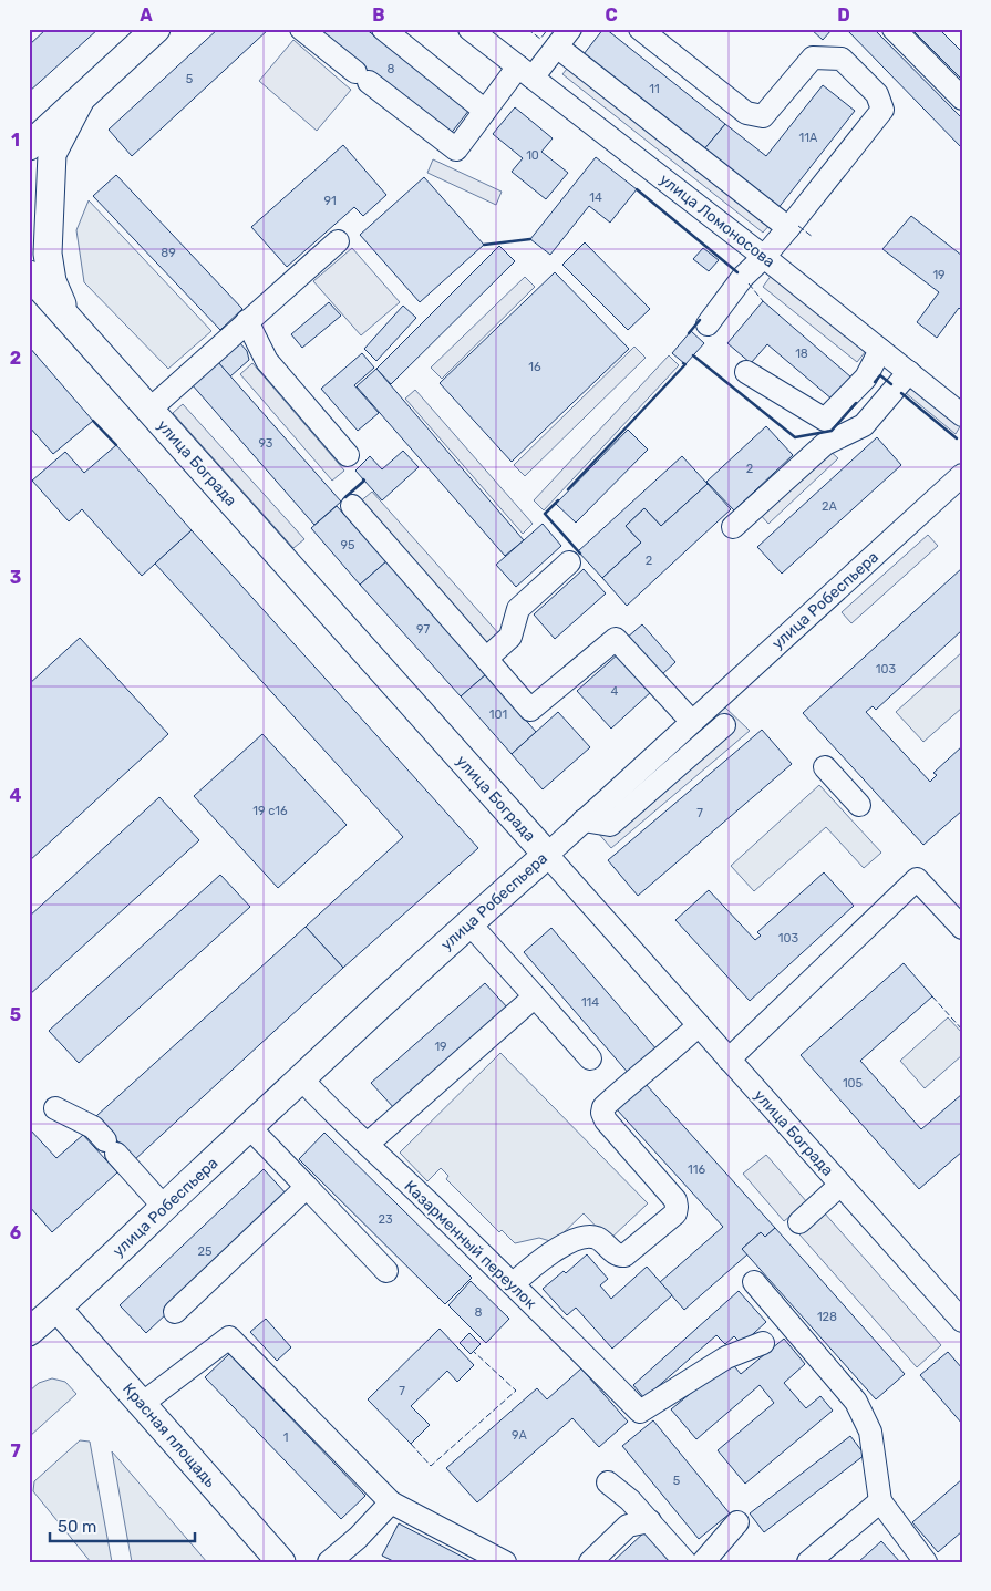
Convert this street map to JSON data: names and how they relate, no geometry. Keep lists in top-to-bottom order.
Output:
{
  "streets": {
    "main road": ["улица Бограда", "улица Робеспьера", "Красная площадь"],
    "street": ["улица Ломоносова", "Казарменный переулок"]
  },
  "crossings": [
    ["улица Бограда", "улица Робеспьера"],
    ["улица Робеспьера", "Казарменный переулок"],
    ["улица Робеспьера", "Красная площадь"]
  ],
  "house_numbers": [
    "8",
    "5",
    "11",
    "11А",
    "10",
    "14",
    "91",
    "89",
    "19",
    "18",
    "16",
    "93",
    "2",
    "2А",
    "95",
    "2",
    "97",
    "103",
    "4",
    "101",
    "19 с16",
    "7",
    "103",
    "114",
    "19",
    "105",
    "116",
    "23",
    "25",
    "8",
    "128",
    "7",
    "9А",
    "1",
    "5"
  ],
  "scale_bar": "50 m",
  "grid": {
    "columns": [
      "A",
      "B",
      "C",
      "D"
    ],
    "rows": [
      "1",
      "2",
      "3",
      "4",
      "5",
      "6",
      "7"
    ]
  }
}
